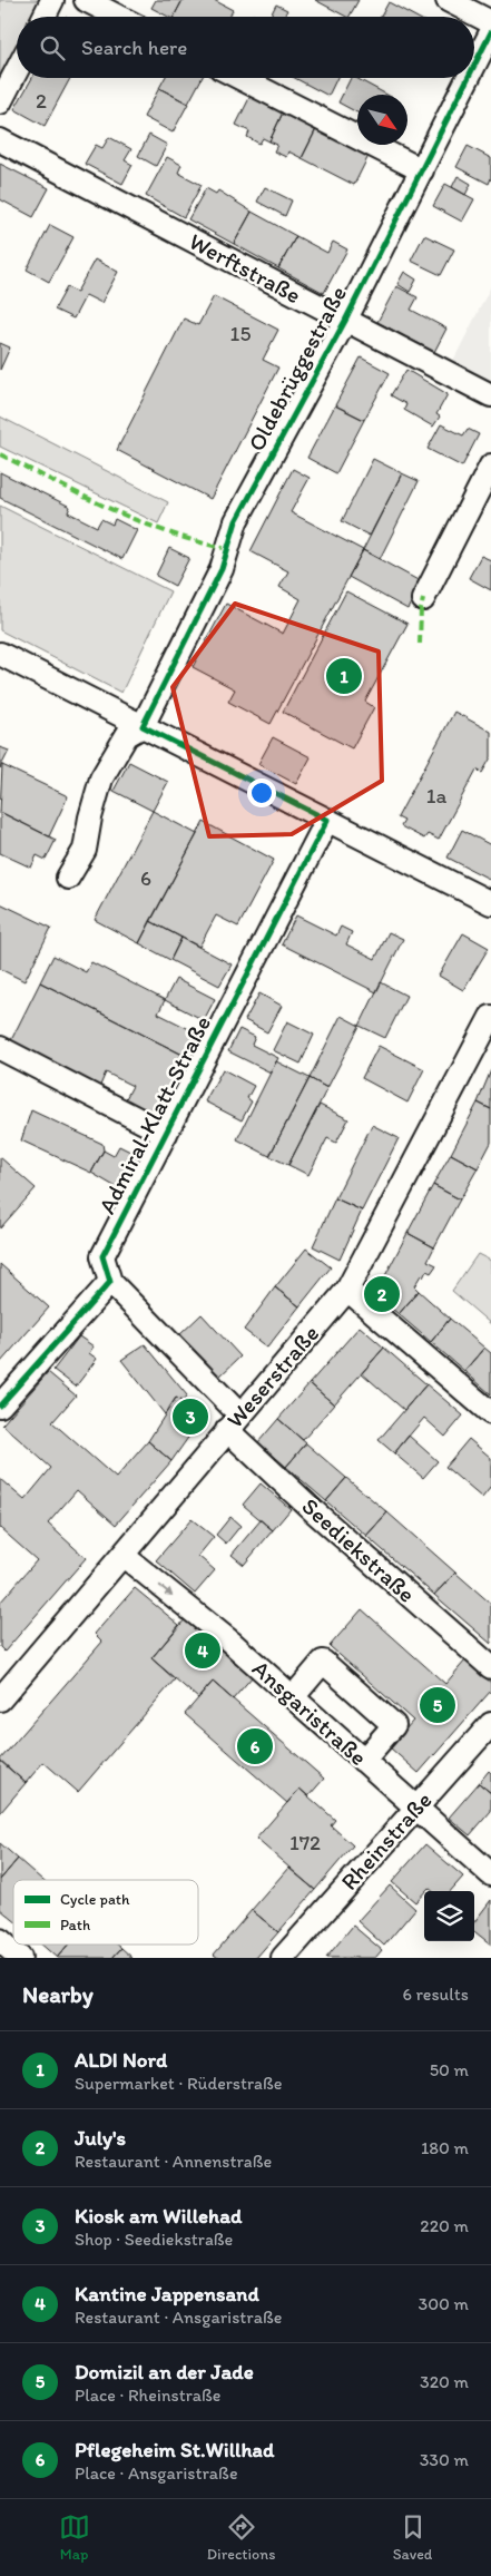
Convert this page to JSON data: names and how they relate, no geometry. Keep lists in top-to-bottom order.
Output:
{
  "streets": {
    "street": [
      "Werftstraße",
      "Oldebrüggestraße",
      "Admiral-Klatt-Straße",
      "Weserstraße",
      "Seediekstraße",
      "Ansgaristraße",
      "Rheinstraße"
    ]
  },
  "crossings": [
    ["Werftstraße", "Oldebrüggestraße"],
    ["Admiral-Klatt-Straße", "Seediekstraße"],
    ["Weserstraße", "Seediekstraße"],
    ["Weserstraße", "Ansgaristraße"],
    ["Ansgaristraße", "Rheinstraße"]
  ],
  "one_way": ["Ansgaristraße"],
  "house_numbers": [
    "2",
    "15",
    "1a",
    "6",
    "172"
  ],
  "legend": ["Cycle path", "Path"],
  "north": "bottom right",
  "page": {
    "search": "Search here",
    "pins": [
      "1",
      "2",
      "3",
      "4",
      "5",
      "6"
    ],
    "heading": ["Nearby", "6 results"],
    "list": [
      {
        "mark": "1",
        "name": "ALDI Nord",
        "note": "Supermarket · Rüderstraße",
        "value": "50 m"
      },
      {
        "mark": "2",
        "name": "July's",
        "note": "Restaurant · Annenstraße",
        "value": "180 m"
      },
      {
        "mark": "3",
        "name": "Kiosk am Willehad",
        "note": "Shop · Seediekstraße",
        "value": "220 m"
      },
      {
        "mark": "4",
        "name": "Kantine Jappensand",
        "note": "Restaurant · Ansgaristraße",
        "value": "300 m"
      },
      {
        "mark": "5",
        "name": "Domizil an der Jade",
        "note": "Place · Rheinstraße",
        "value": "320 m"
      },
      {
        "mark": "6",
        "name": "Pflegeheim St.Willhad",
        "note": "Place · Ansgaristraße",
        "value": "330 m"
      }
    ],
    "nav": ["Map", "Directions", "Saved"]
  }
}
